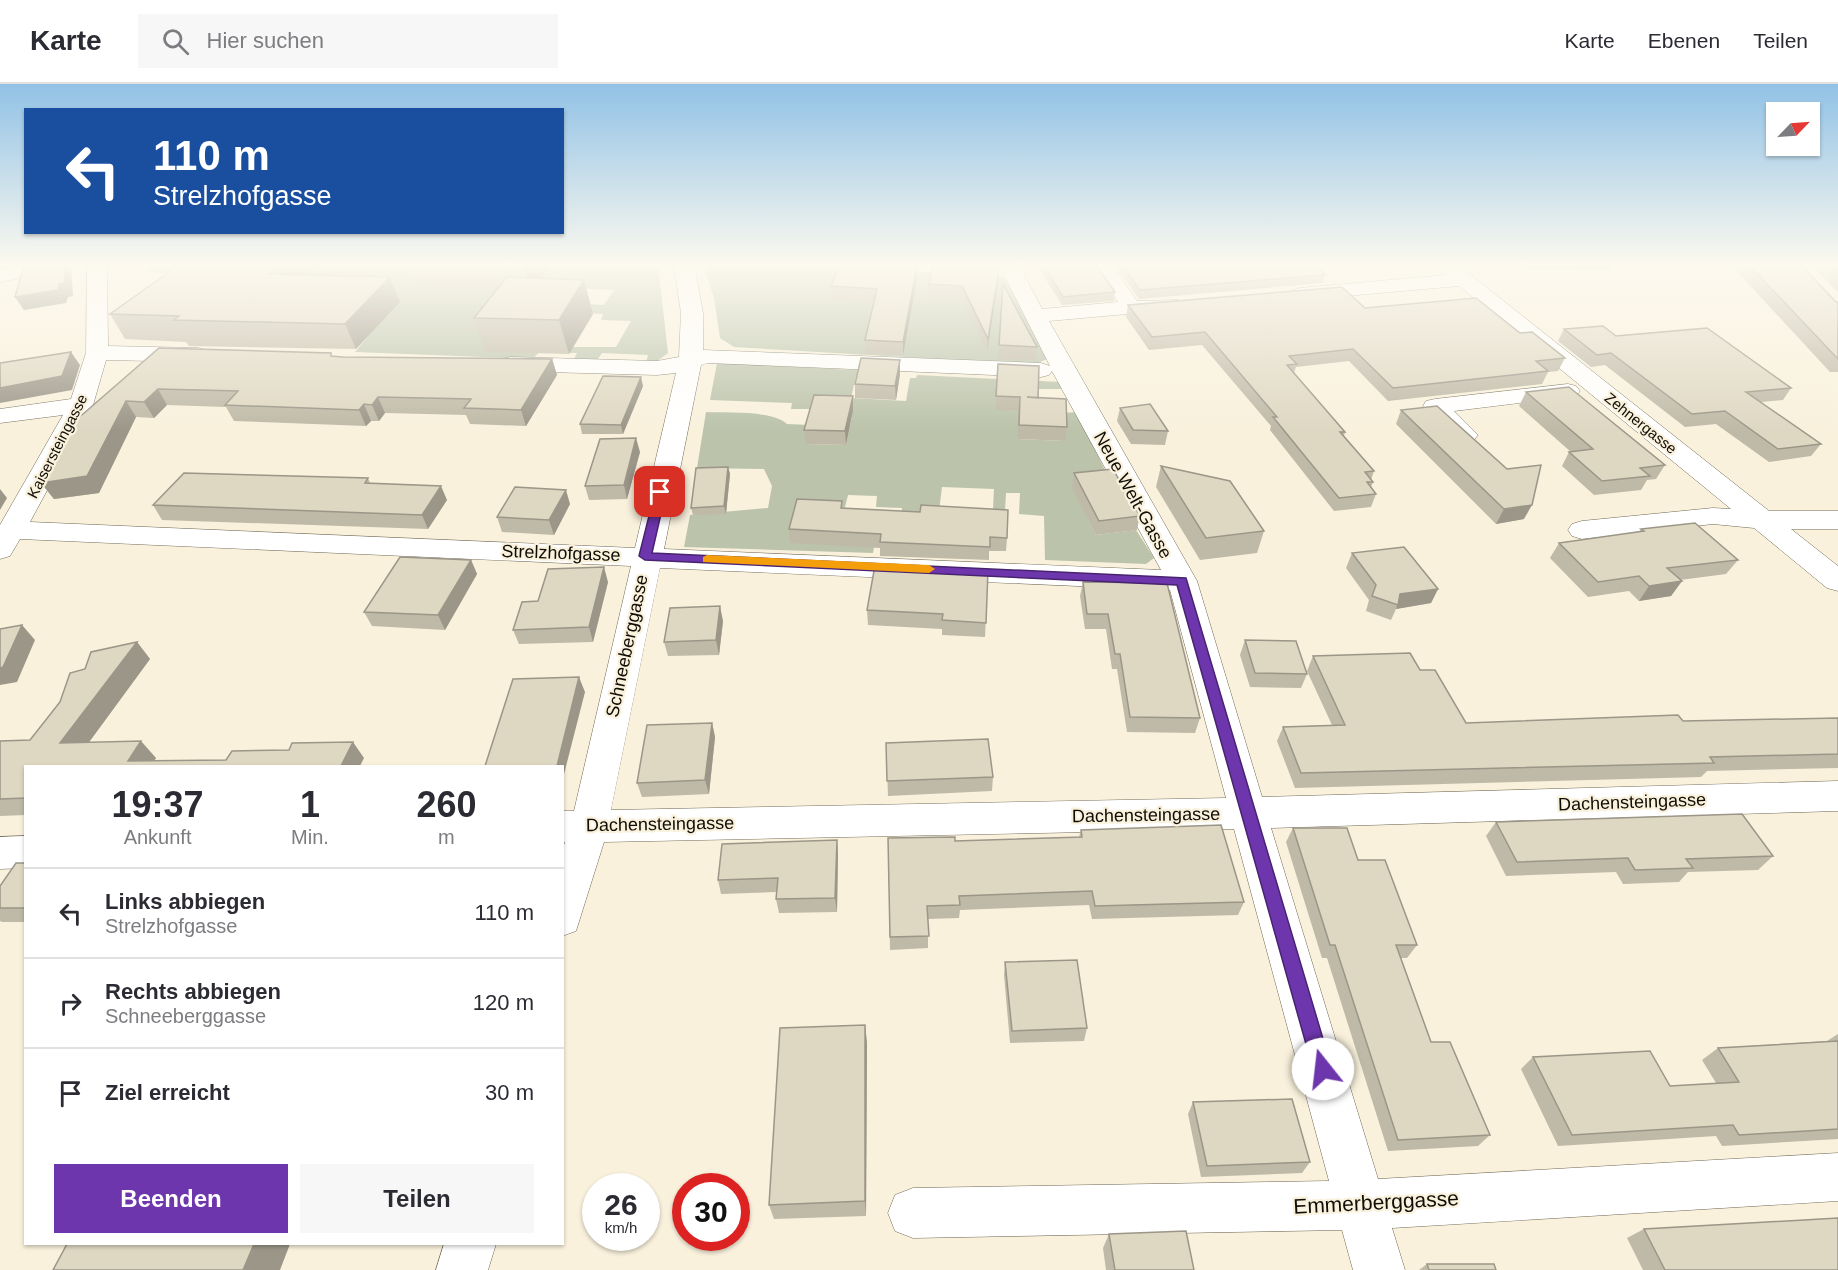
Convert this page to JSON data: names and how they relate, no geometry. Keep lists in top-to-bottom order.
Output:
{
  "streets": {
    "street": [
      "Zehnergasse",
      "Kaisersteingasse",
      "Neue Welt-Gasse",
      "Strelzhofgasse",
      "Schneeberggasse",
      "Dachensteingasse",
      "Emmerberggasse"
    ]
  },
  "crossings": [
    ["Kaisersteingasse", "Strelzhofgasse"],
    ["Neue Welt-Gasse", "Strelzhofgasse"],
    ["Neue Welt-Gasse", "Dachensteingasse"],
    ["Neue Welt-Gasse", "Emmerberggasse"],
    ["Strelzhofgasse", "Schneeberggasse"],
    ["Schneeberggasse", "Dachensteingasse"]
  ],
  "north": "top right",
  "page": {
    "header": "Karte",
    "search": "Hier suchen",
    "nav": ["Karte", "Ebenen", "Teilen"],
    "turn": ["110 m", "Strelzhofgasse"],
    "eta": [
      "19:37",
      "Ankunft",
      "1",
      "Min.",
      "260",
      "m"
    ],
    "list": [
      {
        "name": "Links abbiegen",
        "note": "Strelzhofgasse",
        "value": "110 m"
      },
      {
        "name": "Rechts abbiegen",
        "note": "Schneeberggasse",
        "value": "120 m"
      },
      {
        "name": "Ziel erreicht",
        "value": "30 m"
      }
    ],
    "buttons": ["Beenden", "Teilen"],
    "speed": "26 km/h",
    "limit": "30"
  }
}
